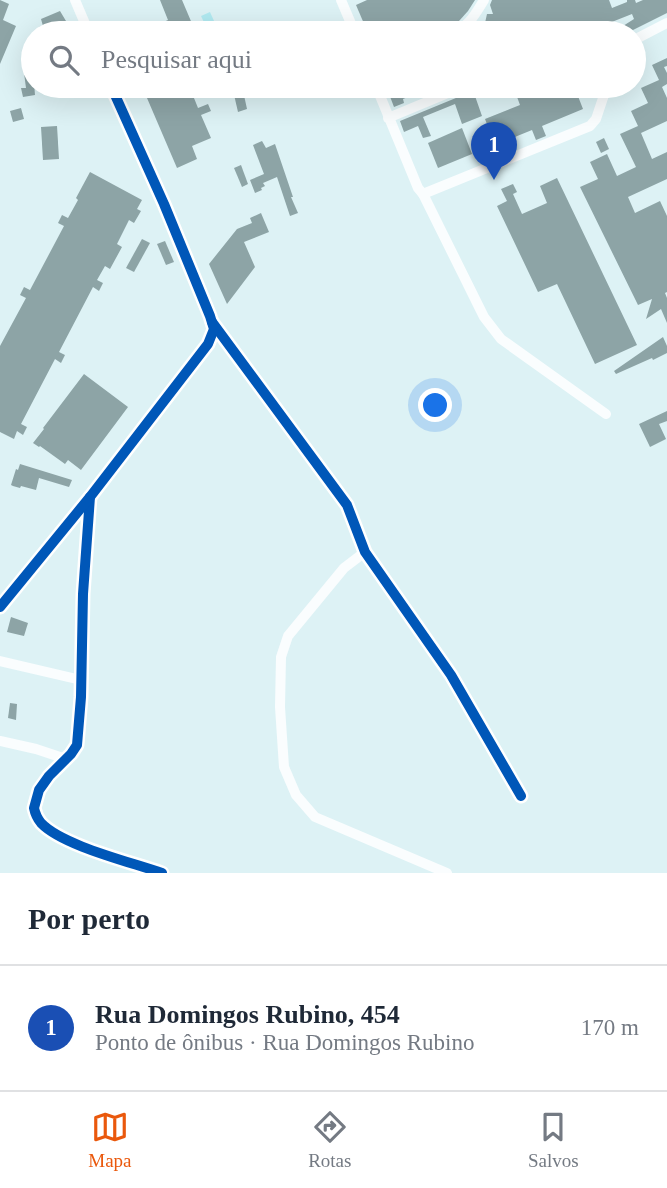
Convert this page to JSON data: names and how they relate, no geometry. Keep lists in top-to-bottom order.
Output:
{
  "page": {
    "search": "Pesquisar aqui",
    "pins": "1",
    "heading": "Por perto",
    "list": [
      {
        "mark": "1",
        "name": "Rua Domingos Rubino, 454",
        "note": "Ponto de ônibus · Rua Domingos Rubino",
        "value": "170 m"
      }
    ],
    "nav": ["Mapa", "Rotas", "Salvos"]
  }
}
